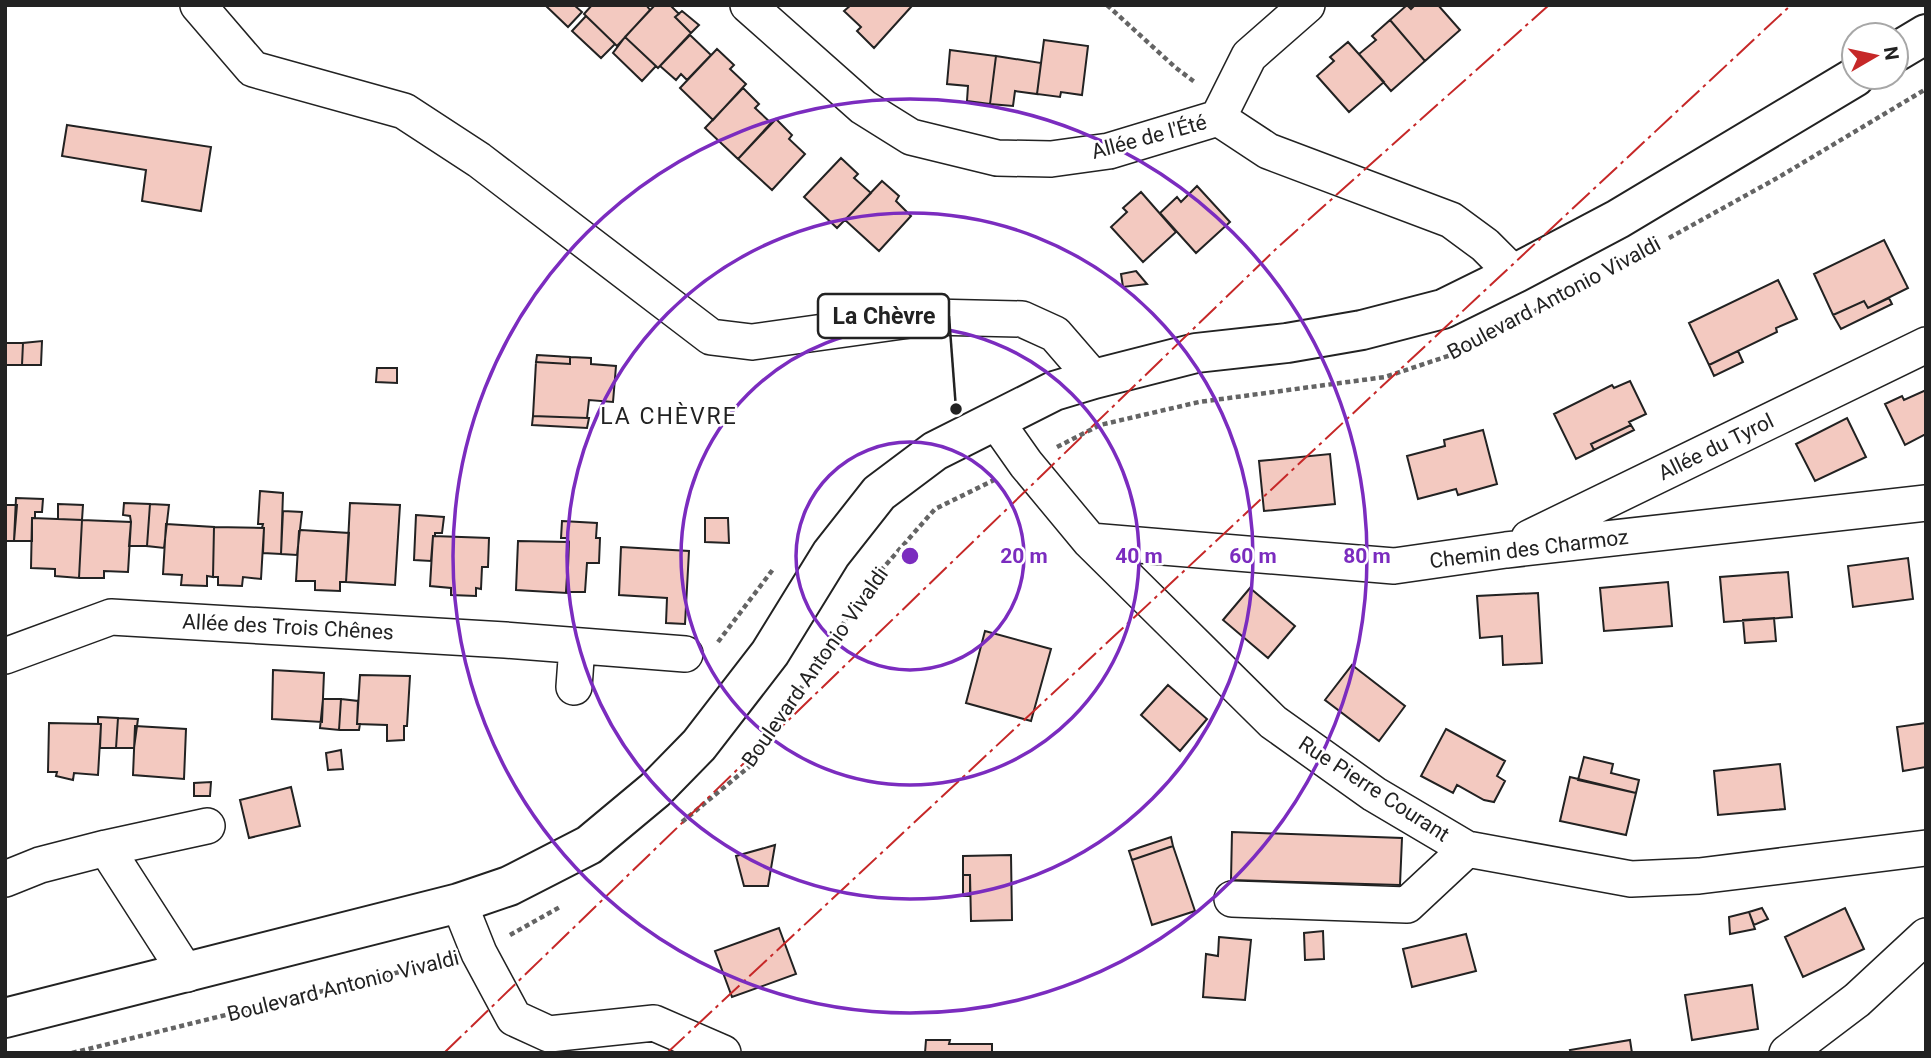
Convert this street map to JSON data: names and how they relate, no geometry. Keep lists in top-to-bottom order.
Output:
{
  "streets": {
    "street": [
      "Allée de l'Été",
      "Boulevard Antonio Vivaldi",
      "Allée du Tyrol",
      "Chemin des Charmoz",
      "Allée des Trois Chênes",
      "Rue Pierre Courant"
    ]
  },
  "crossings": [
    ["Allée de l'Été", "Boulevard Antonio Vivaldi"],
    ["Boulevard Antonio Vivaldi", "Rue Pierre Courant"],
    ["Allée du Tyrol", "Chemin des Charmoz"],
    ["Chemin des Charmoz", "Rue Pierre Courant"]
  ],
  "districts": ["LA CHÈVRE"],
  "places": ["La Chèvre"],
  "north": "right",
  "rings": [
    "20 m",
    "40 m",
    "60 m",
    "80 m"
  ]
}
